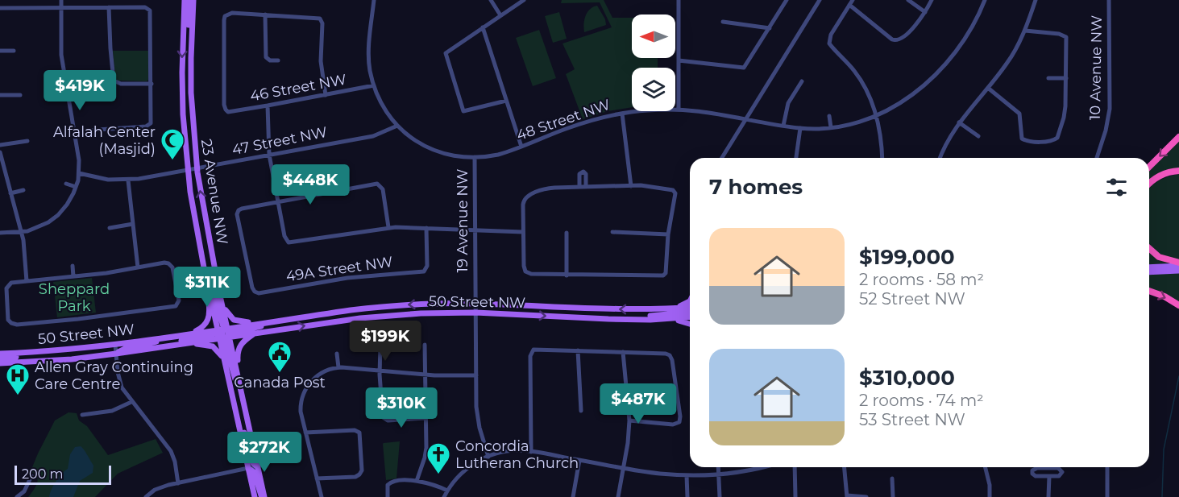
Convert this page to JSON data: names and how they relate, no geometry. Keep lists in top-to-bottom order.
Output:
{
  "streets": {
    "main road": ["23 Avenue NW", "50 Street NW"],
    "street": [
      "10 Avenue NW",
      "46 Street NW",
      "48 Street NW",
      "47 Street NW",
      "19 Avenue NW",
      "49A Street NW"
    ]
  },
  "crossings": [
    ["46 Street NW", "48 Street NW"],
    ["48 Street NW", "47 Street NW"],
    ["48 Street NW", "19 Avenue NW"],
    ["47 Street NW", "23 Avenue NW"],
    ["23 Avenue NW", "50 Street NW"],
    ["19 Avenue NW", "50 Street NW"]
  ],
  "parks": ["Sheppard Park"],
  "places": {
    "mosque": ["Alfalah Center (Masjid)"],
    "public building": ["Canada Post"],
    "hospital": ["Allen Gray Continuing Care Centre"],
    "church": ["Concordia Lutheran Church"]
  },
  "scale_bar": "200 m",
  "north": "left",
  "page": {
    "price": [
      "$419K",
      "$448K",
      "$311K",
      "$199K",
      "$487K",
      "$310K",
      "$272K"
    ],
    "heading": "7 homes",
    "list": [
      {
        "name": "$199,000",
        "note": "2 rooms · 58 m² · 52 Street NW"
      },
      {
        "name": "$310,000",
        "note": "2 rooms · 74 m² · 53 Street NW"
      }
    ],
    "scale": "200 m"
  }
}
